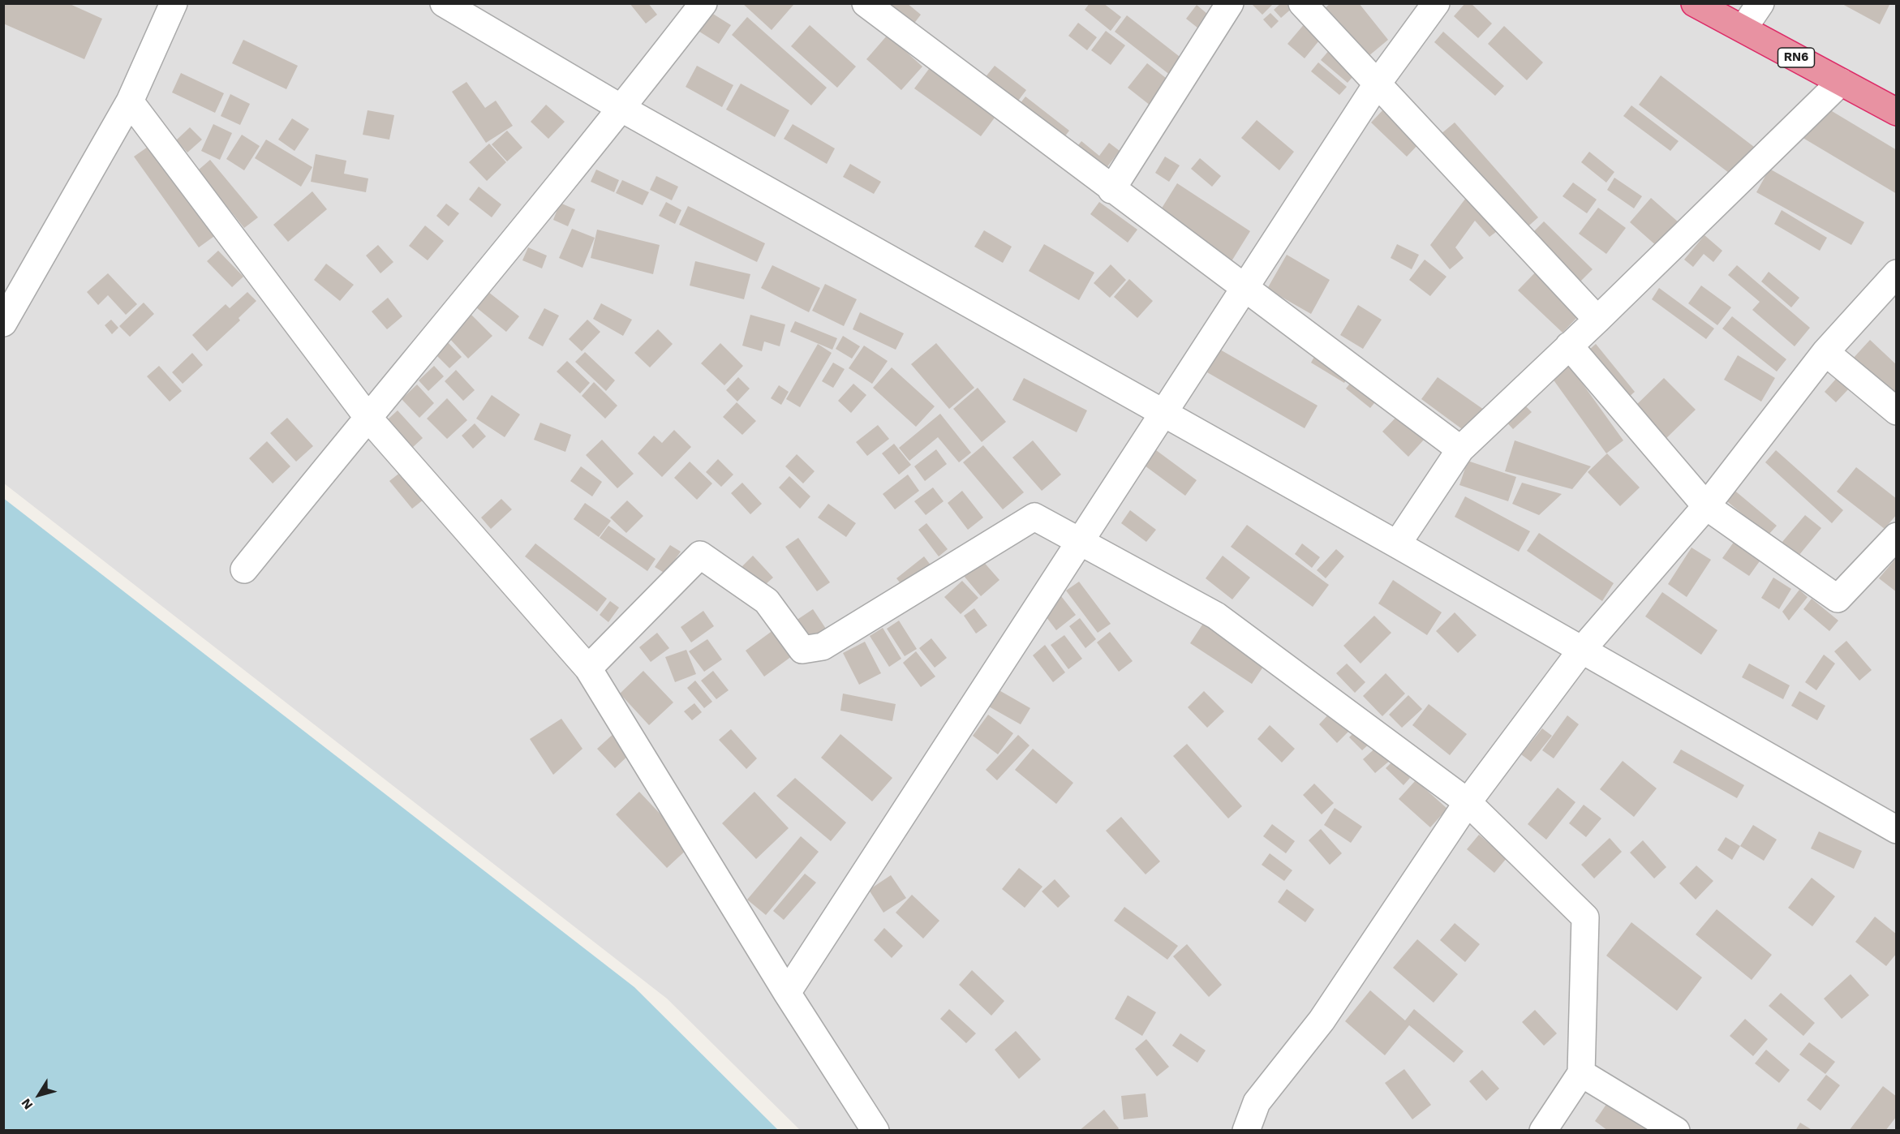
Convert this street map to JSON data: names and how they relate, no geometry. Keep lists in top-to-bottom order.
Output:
{
  "streets": {
    "highway": ["RN6"]
  },
  "north": "bottom left"
}
